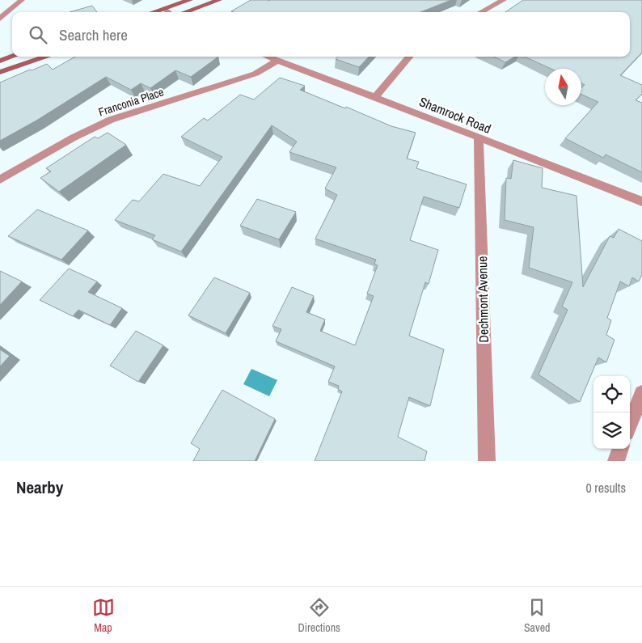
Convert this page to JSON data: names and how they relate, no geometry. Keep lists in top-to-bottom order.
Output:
{
  "streets": {
    "street": ["Franconia Place", "Shamrock Road", "Dechmont Avenue"]
  },
  "crossings": [
    ["Franconia Place", "Shamrock Road"],
    ["Shamrock Road", "Dechmont Avenue"]
  ],
  "north": "top",
  "page": {
    "search": "Search here",
    "heading": ["Nearby", "0 results"],
    "nav": ["Map", "Directions", "Saved"]
  }
}
